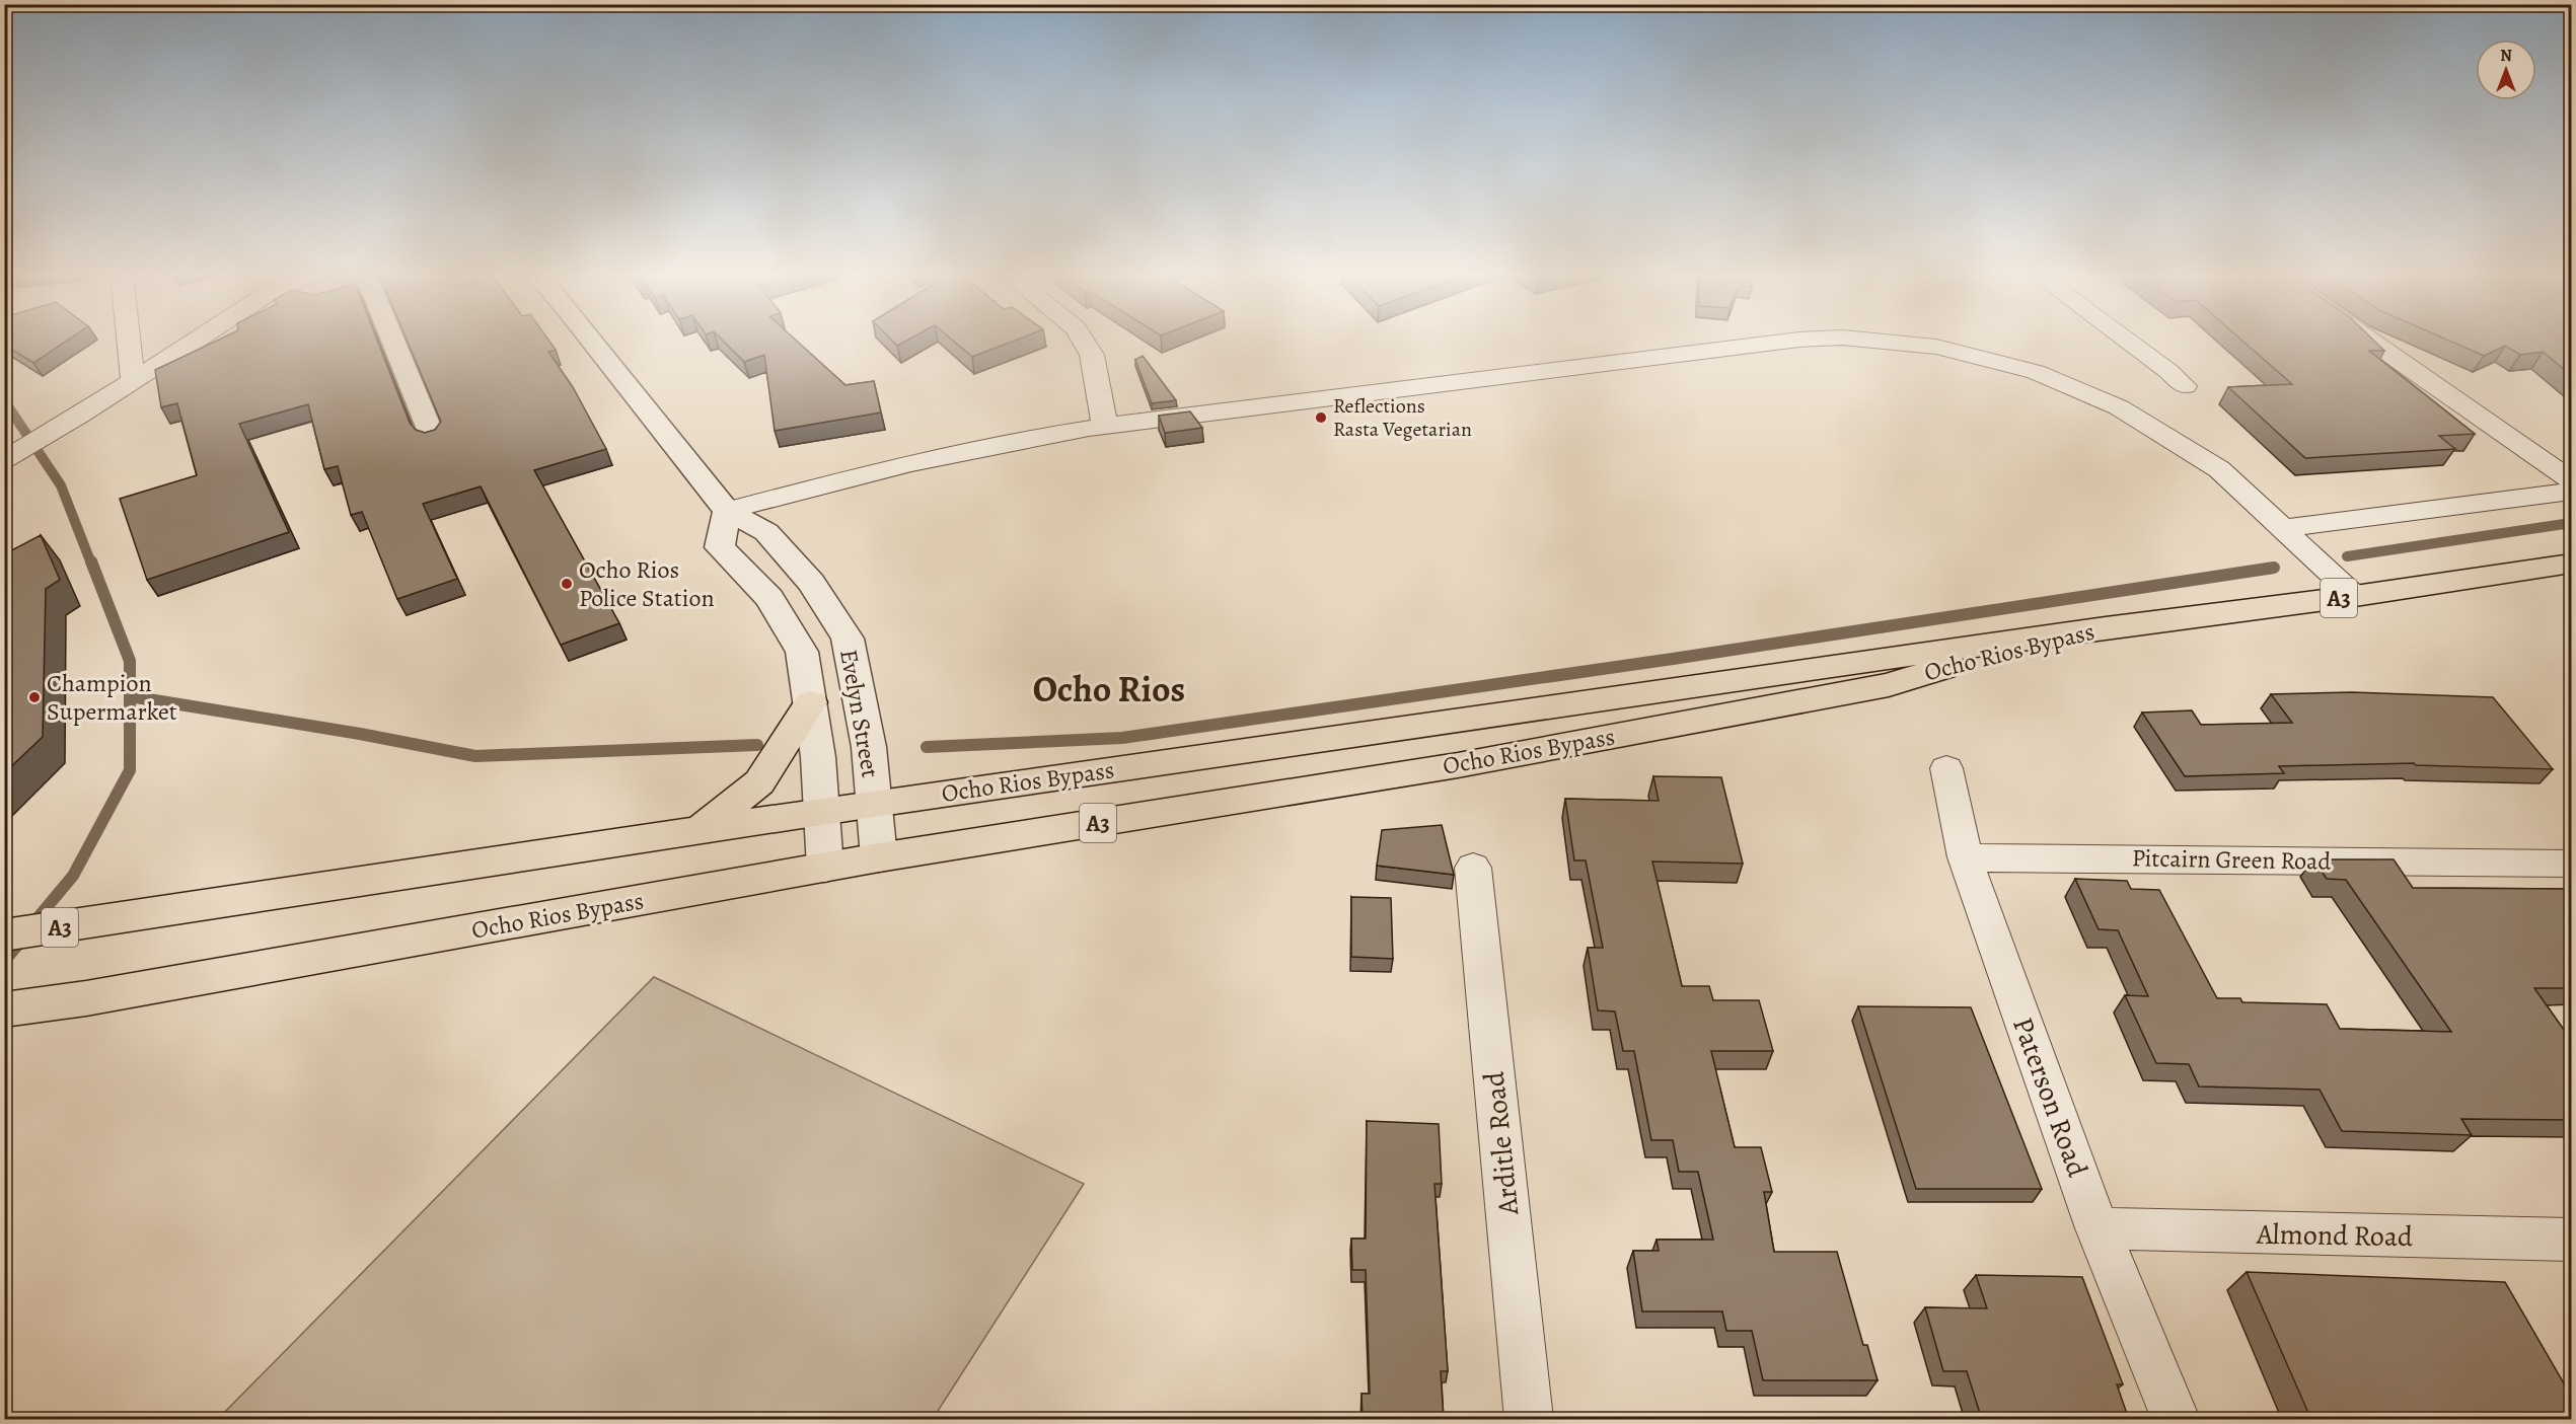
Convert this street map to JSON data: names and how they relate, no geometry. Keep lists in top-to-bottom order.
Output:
{
  "streets": {
    "main road": ["A3", "Ocho Rios Bypass"],
    "street": [
      "Evelyn Street",
      "Pitcairn Green Road",
      "Paterson Road",
      "Arditle Road",
      "Almond Road"
    ]
  },
  "crossings": [
    ["A3", "Ocho Rios Bypass"],
    ["Ocho Rios Bypass", "Evelyn Street"],
    ["Pitcairn Green Road", "Paterson Road"],
    ["Paterson Road", "Almond Road"]
  ],
  "districts": ["Ocho Rios"],
  "places": ["Reflections Rasta Vegetarian", "Ocho Rios Police Station", "Champion Supermarket"],
  "north": "top"
}
